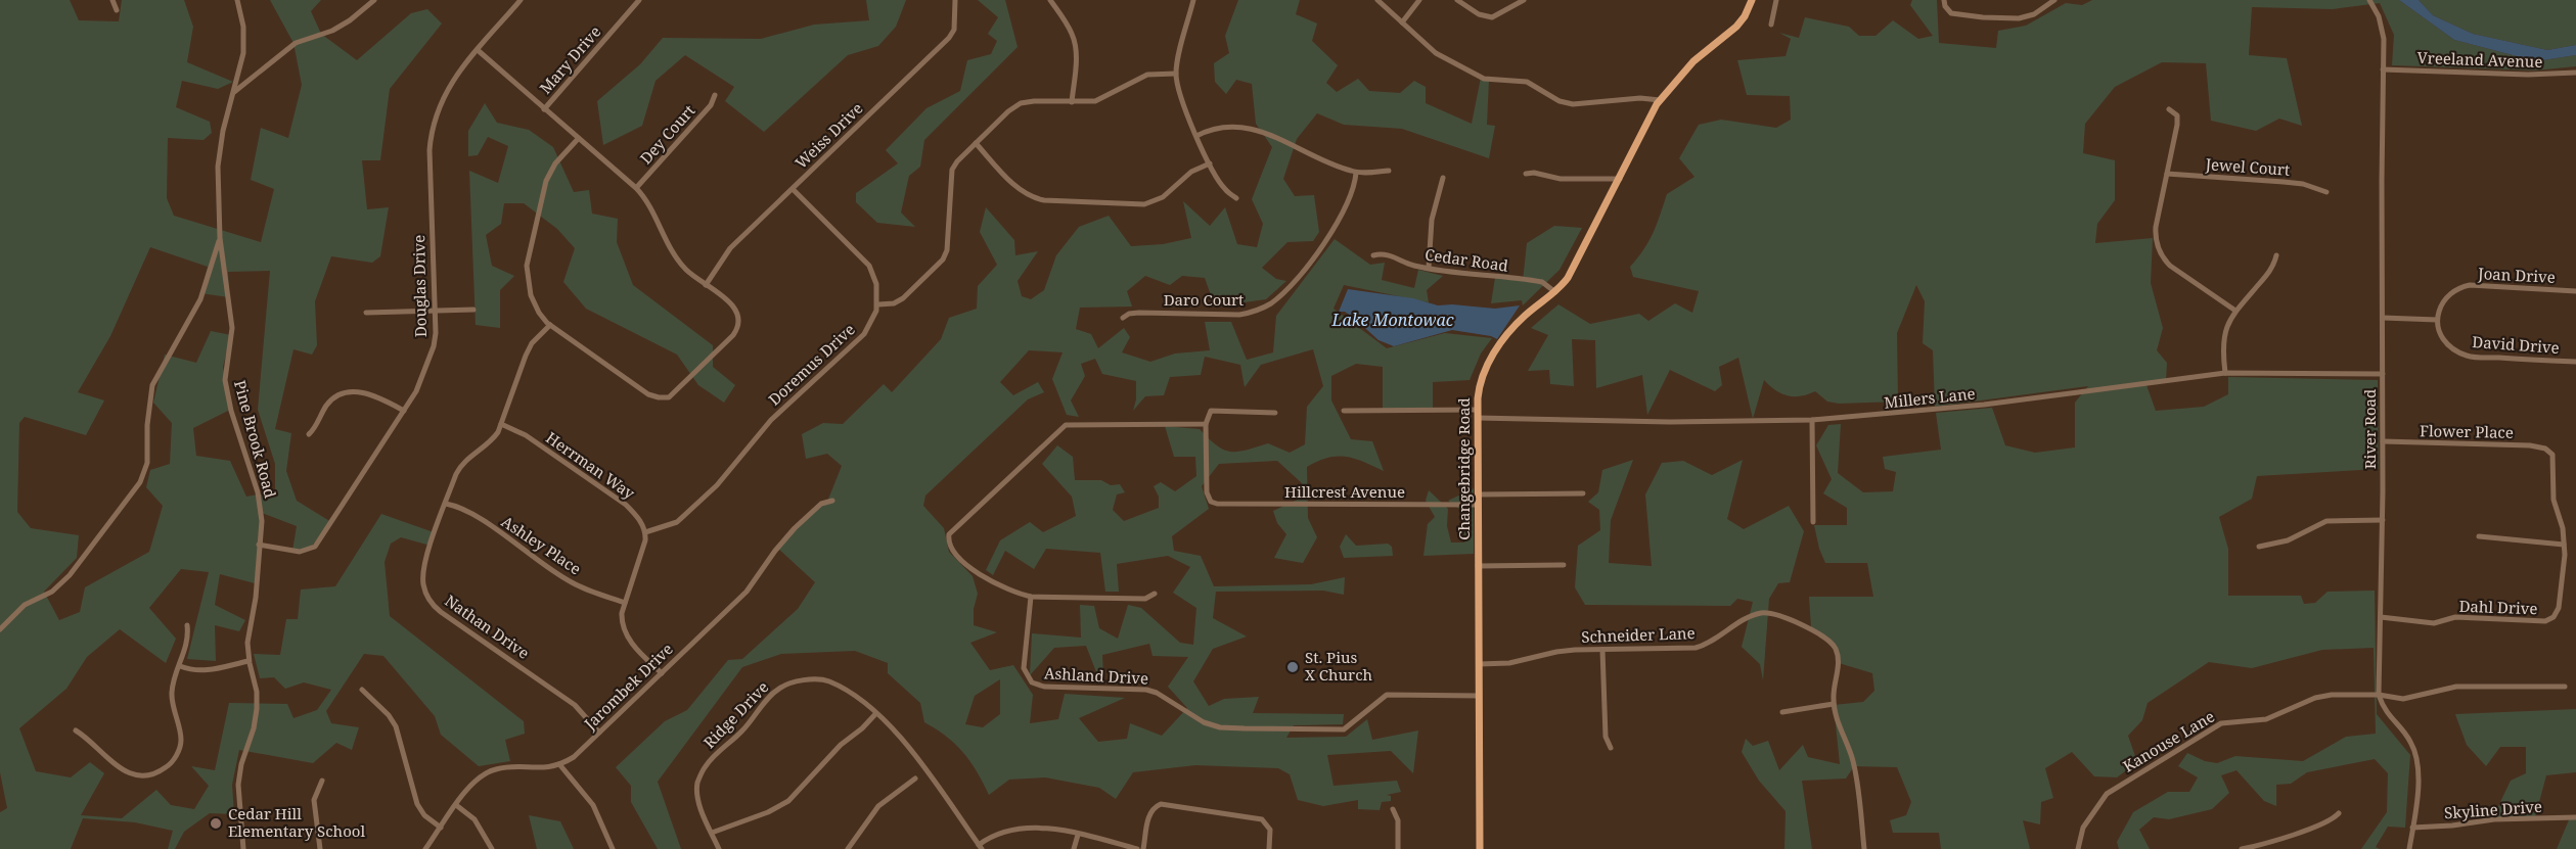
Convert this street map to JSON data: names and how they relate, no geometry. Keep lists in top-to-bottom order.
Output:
{
  "streets": {
    "main road": ["Changebridge Road"],
    "street": [
      "Mary Drive",
      "Vreeland Avenue",
      "Dey Court",
      "Weiss Drive",
      "Jewel Court",
      "Cedar Road",
      "Joan Drive",
      "Douglas Drive",
      "Daro Court",
      "David Drive",
      "Doremus Drive",
      "Millers Lane",
      "River Road",
      "Flower Place",
      "Pine Brook Road",
      "Herrman Way",
      "Hillcrest Avenue",
      "Ashley Place",
      "Dahl Drive",
      "Nathan Drive",
      "Schneider Lane",
      "Ashland Drive",
      "Jarombek Drive",
      "Ridge Drive",
      "Kanouse Lane",
      "Skyline Drive"
    ]
  },
  "crossings": [
    ["Vreeland Avenue", "River Road"],
    ["Cedar Road", "Changebridge Road"],
    ["Joan Drive", "David Drive"],
    ["Douglas Drive", "Pine Brook Road"],
    ["Doremus Drive", "Herrman Way"],
    ["Millers Lane", "River Road"],
    ["Millers Lane", "Changebridge Road"],
    ["River Road", "Flower Place"],
    ["River Road", "Dahl Drive"],
    ["River Road", "Kanouse Lane"],
    ["Flower Place", "Dahl Drive"],
    ["Herrman Way", "Nathan Drive"],
    ["Changebridge Road", "Hillcrest Avenue"],
    ["Changebridge Road", "Schneider Lane"],
    ["Changebridge Road", "Ashland Drive"],
    ["Ashley Place", "Nathan Drive"],
    ["Nathan Drive", "Jarombek Drive"]
  ],
  "water": ["Lake Montowac"],
  "places": ["St. Pius X Church", "Cedar Hill Elementary School"]
}
